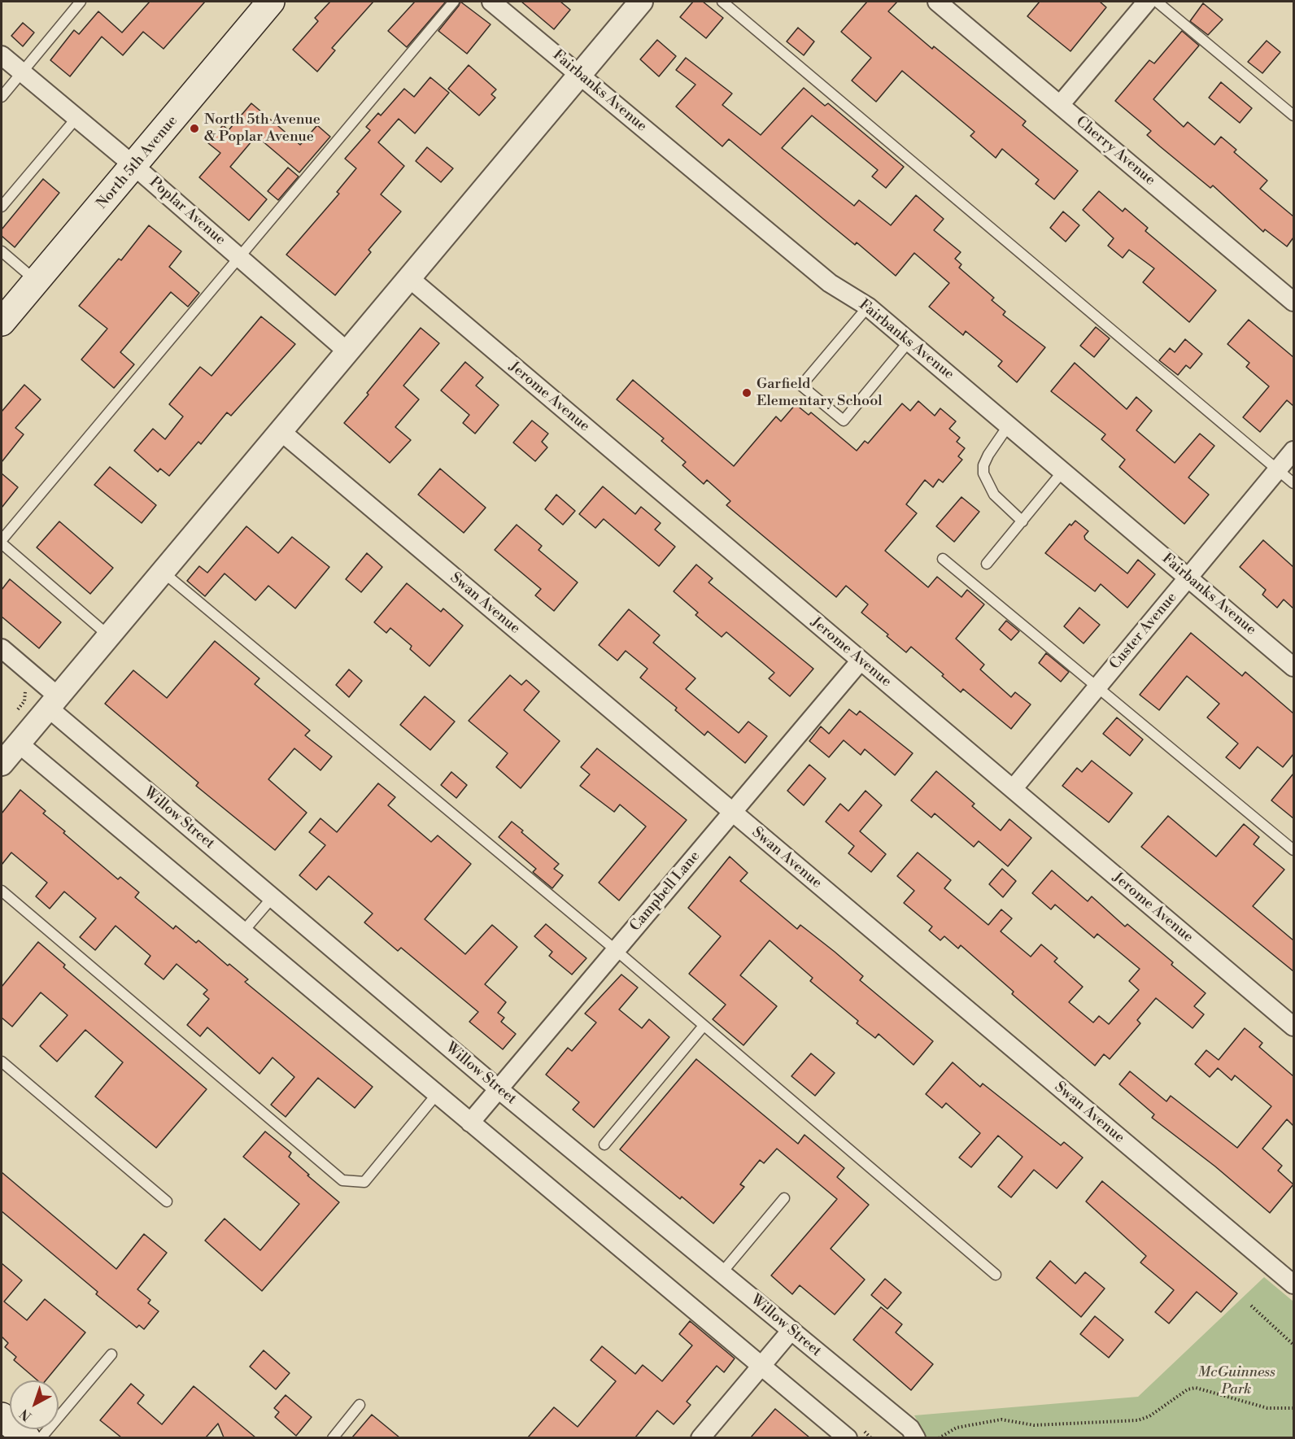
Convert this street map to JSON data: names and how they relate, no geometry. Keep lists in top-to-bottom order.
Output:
{
  "streets": {
    "main road": ["North 5th Avenue"],
    "street": [
      "Fairbanks Avenue",
      "Cherry Avenue",
      "Poplar Avenue",
      "Jerome Avenue",
      "Swan Avenue",
      "Custer Avenue",
      "Willow Street",
      "Campbell Lane"
    ]
  },
  "crossings": [
    ["Fairbanks Avenue", "Custer Avenue"],
    ["North 5th Avenue", "Poplar Avenue"],
    ["Jerome Avenue", "Custer Avenue"],
    ["Jerome Avenue", "Campbell Lane"],
    ["Swan Avenue", "Campbell Lane"],
    ["Willow Street", "Campbell Lane"]
  ],
  "parks": ["McGuinness Park"],
  "places": ["North 5th Avenue & Poplar Avenue", "Garfield Elementary School"],
  "north": "bottom left"
}
